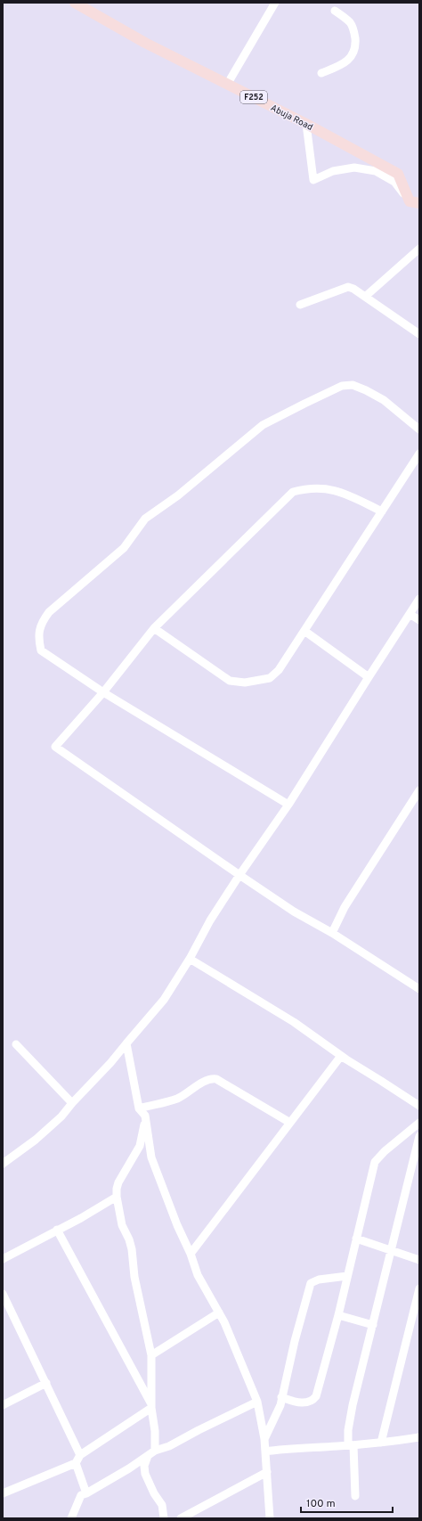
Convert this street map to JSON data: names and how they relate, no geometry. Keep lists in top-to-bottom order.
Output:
{
  "streets": {
    "main road": ["F252", "Abuja Road"]
  },
  "scale_bar": "100 m"
}
